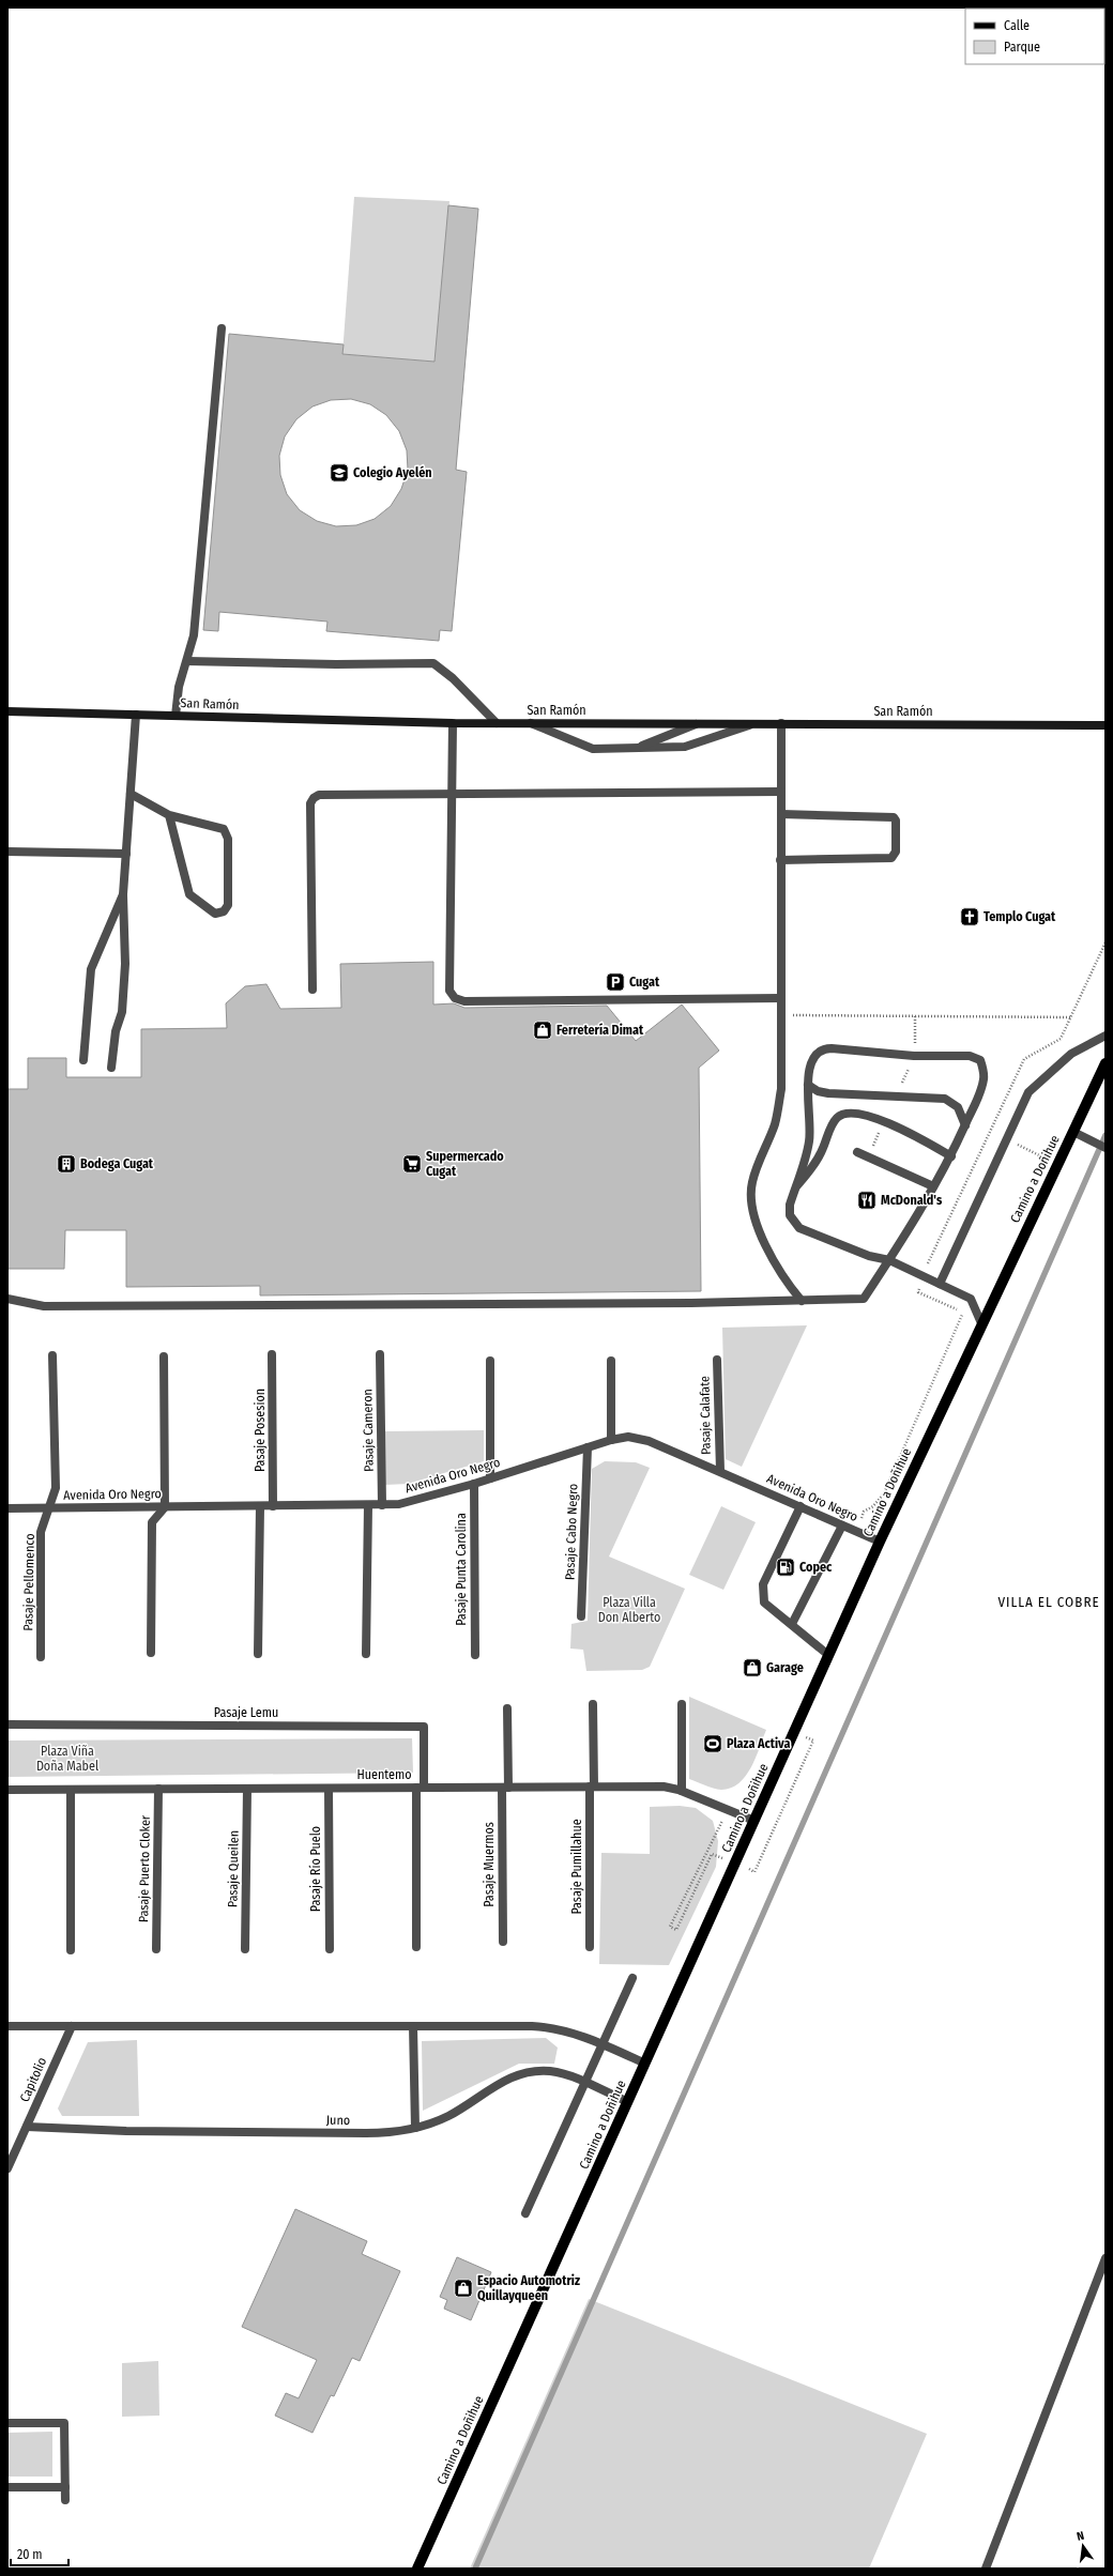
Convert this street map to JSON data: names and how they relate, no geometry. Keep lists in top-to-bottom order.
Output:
{
  "streets": {
    "main road": ["Camino a Doñihue"],
    "street": [
      "San Ramón",
      "Pasaje Calafate",
      "Pasaje Posesion",
      "Pasaje Cameron",
      "Avenida Oro Negro",
      "Pasaje Cabo Negro",
      "Pasaje Punta Carolina",
      "Pasaje Pellomenco",
      "Pasaje Lemu",
      "Huentemo",
      "Pasaje Muermos",
      "Pasaje Pumillahue",
      "Pasaje Puerto Cloker",
      "Pasaje Queilen",
      "Pasaje Río Puelo",
      "Capitolio",
      "Juno"
    ]
  },
  "crossings": [
    ["Camino a Doñihue", "Avenida Oro Negro"],
    ["Camino a Doñihue", "Huentemo"],
    ["Camino a Doñihue", "Juno"],
    ["Pasaje Calafate", "Avenida Oro Negro"],
    ["Pasaje Posesion", "Avenida Oro Negro"],
    ["Pasaje Cameron", "Avenida Oro Negro"],
    ["Avenida Oro Negro", "Pasaje Cabo Negro"],
    ["Avenida Oro Negro", "Pasaje Punta Carolina"],
    ["Avenida Oro Negro", "Pasaje Pellomenco"],
    ["Pasaje Lemu", "Huentemo"],
    ["Huentemo", "Pasaje Muermos"],
    ["Huentemo", "Pasaje Pumillahue"],
    ["Huentemo", "Pasaje Puerto Cloker"],
    ["Huentemo", "Pasaje Queilen"],
    ["Huentemo", "Pasaje Río Puelo"],
    ["Capitolio", "Juno"]
  ],
  "districts": ["VILLA EL COBRE"],
  "parks": ["Plaza Villa Don Alberto", "Plaza Viña Doña Mabel"],
  "places": {
    "school or university": ["Colegio Ayelén"],
    "church": ["Templo Cugat"],
    "parking": ["Cugat"],
    "shop": ["Ferretería Dimat", "Garage", "Espacio Automotriz Quillayqueen"],
    "building": ["Bodega Cugat"],
    "supermarket": ["Supermercado Cugat"],
    "restaurant": ["McDonald's"],
    "fuel station": ["Copec"],
    "sports": ["Plaza Activa"]
  },
  "legend": ["Calle", "Parque"],
  "scale_bar": "20 m",
  "north": "top"
}
